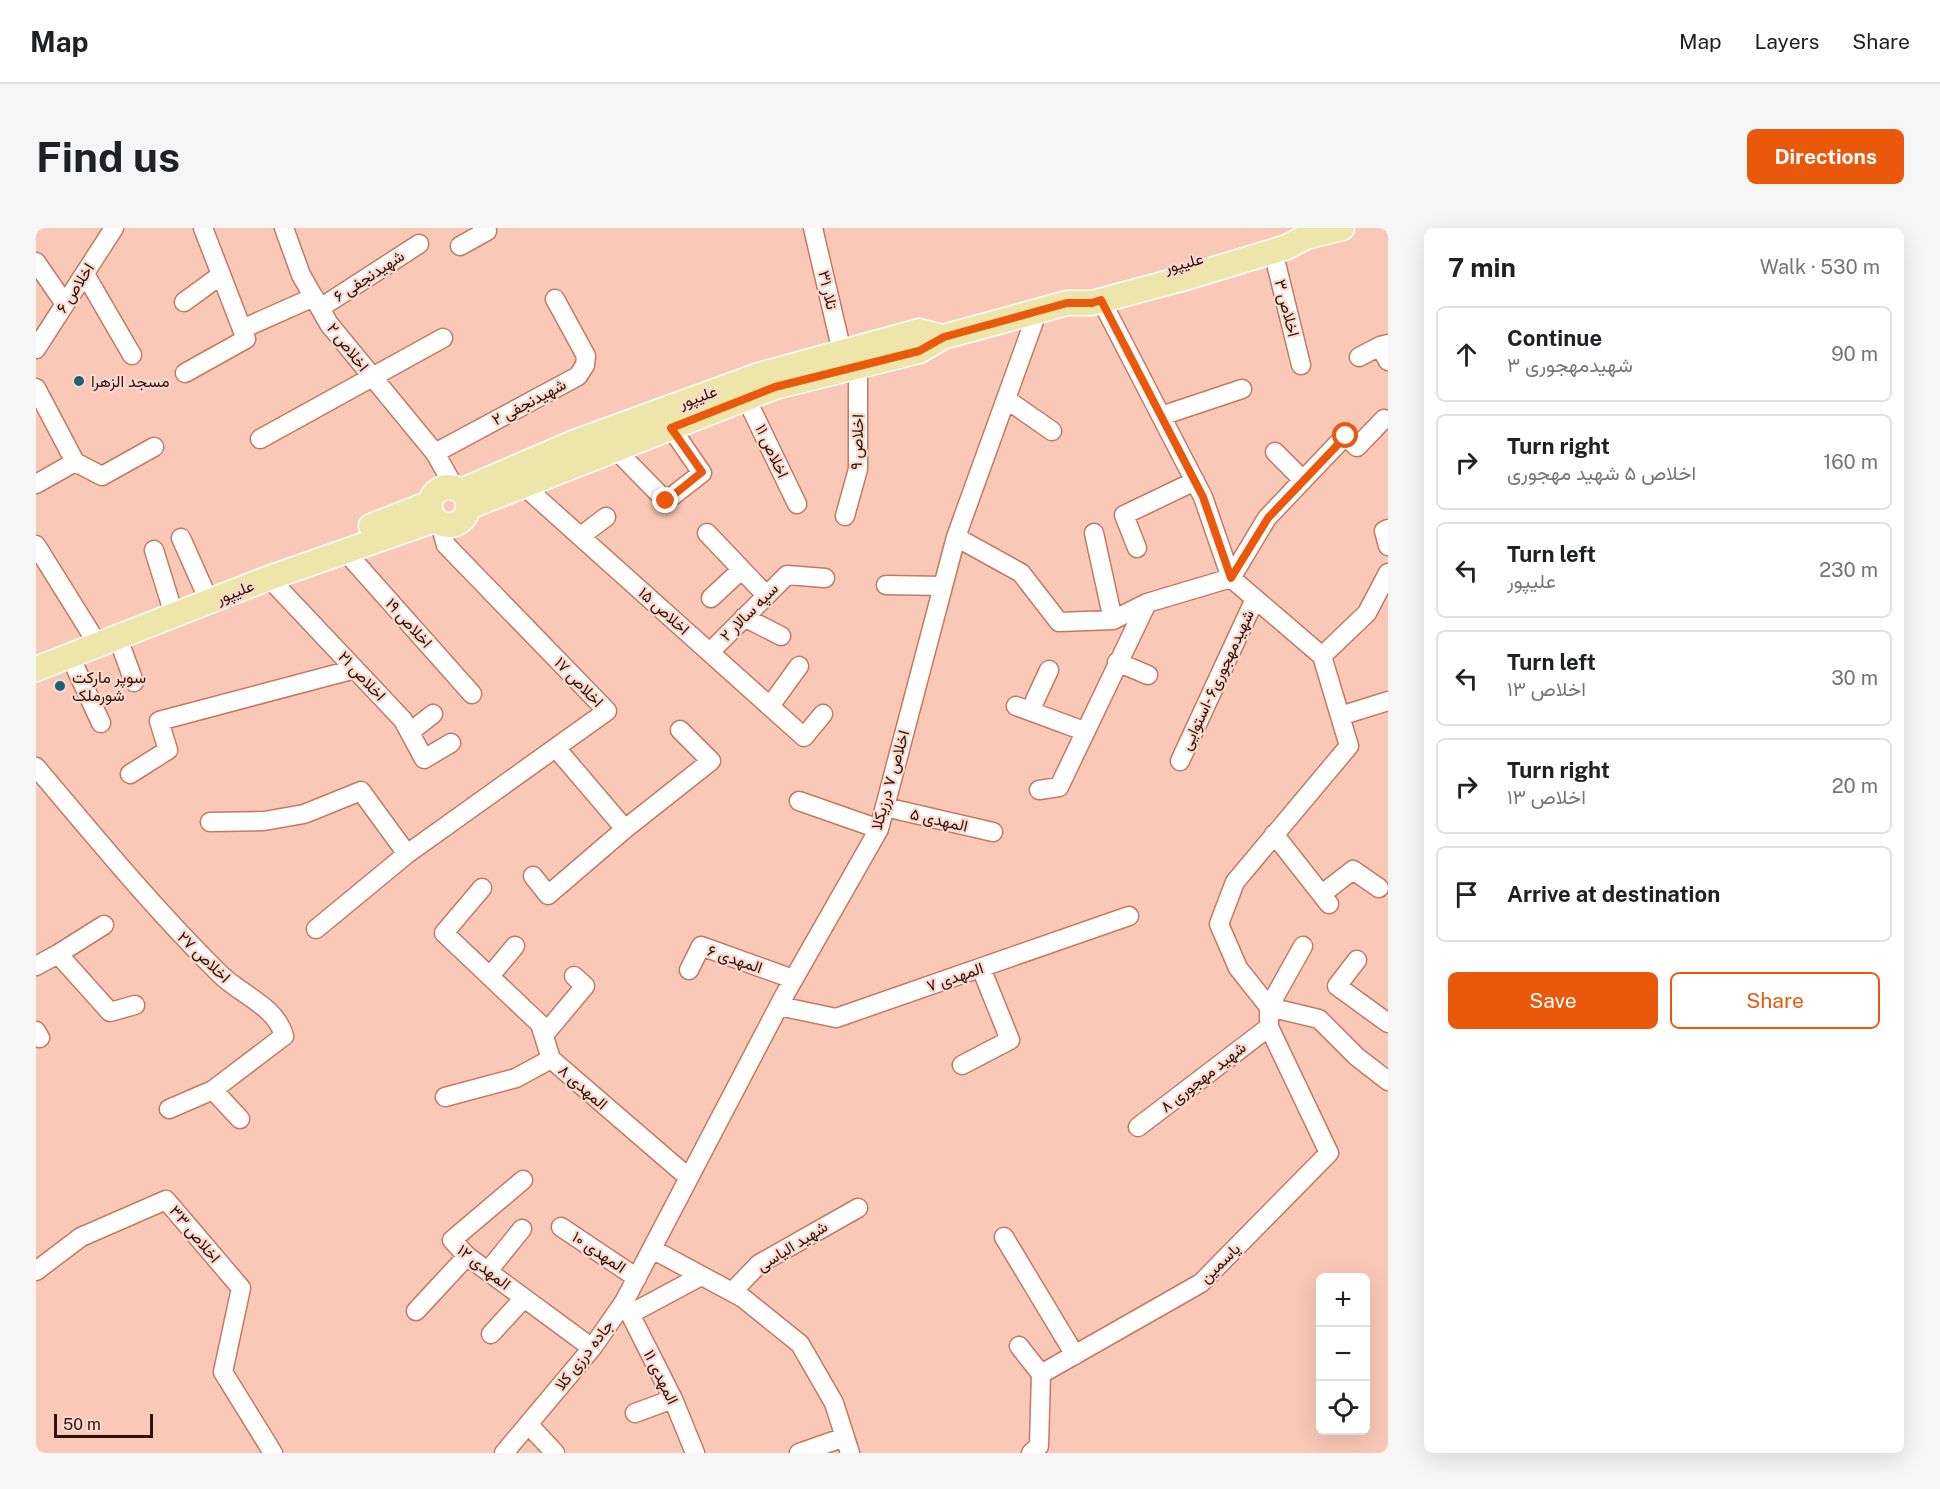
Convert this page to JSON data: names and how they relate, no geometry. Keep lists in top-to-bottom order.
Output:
{
  "streets": {
    "main road": ["علیپور"],
    "street": [
      "شهیدنجفی ۶",
      "اخلاص ۶",
      "تلار ۳۱",
      "اخلاص ۳",
      "اخلاص ۲",
      "شهیدنجفی ۲",
      "اخلاص ۹",
      "اخلاص ۱۱",
      "اخلاص ۱۵",
      "سپه سالار ۲",
      "اخلاص ۱۹",
      "اخلاص ۲۱",
      "شهیدمهجوری۶ -استوایی",
      "اخلاص ۱۷",
      "اخلاص ۷ درزیکلا",
      "المهدی ۵",
      "اخلاص ۲۷",
      "المهدی ۶",
      "المهدی ۷",
      "شهید مهجوری ۸",
      "المهدی ۸",
      "اخلاص ۳۳",
      "شهید الیاسی",
      "المهدی ۱۰",
      "یاسمین",
      "المهدی ۱۲",
      "جاده درزی کلا",
      "المهدی ۱۱"
    ]
  },
  "crossings": [
    ["علیپور", "تلار ۳۱"],
    ["علیپور", "اخلاص ۳"],
    ["علیپور", "اخلاص ۲"],
    ["علیپور", "اخلاص ۹"],
    ["علیپور", "اخلاص ۱۱"],
    ["علیپور", "اخلاص ۱۵"],
    ["علیپور", "اخلاص ۱۹"],
    ["علیپور", "اخلاص ۲۱"],
    ["علیپور", "اخلاص ۱۷"],
    ["علیپور", "اخلاص ۷ درزیکلا"],
    ["شهیدنجفی ۶", "اخلاص ۲"],
    ["تلار ۳۱", "اخلاص ۹"],
    ["اخلاص ۲", "شهیدنجفی ۲"],
    ["اخلاص ۲", "اخلاص ۱۷"],
    ["اخلاص ۱۵", "سپه سالار ۲"],
    ["اخلاص ۷ درزیکلا", "المهدی ۵"],
    ["اخلاص ۷ درزیکلا", "المهدی ۶"],
    ["اخلاص ۷ درزیکلا", "المهدی ۷"],
    ["اخلاص ۷ درزیکلا", "المهدی ۸"],
    ["اخلاص ۷ درزیکلا", "جاده درزی کلا"],
    ["شهید مهجوری ۸", "یاسمین"],
    ["المهدی ۱۰", "جاده درزی کلا"],
    ["المهدی ۱۲", "جاده درزی کلا"],
    ["جاده درزی کلا", "المهدی ۱۱"]
  ],
  "places": ["مسجد الزهرا", "سوپر مارکت شورملک"],
  "scale_bar": "50 m",
  "page": {
    "header": "Map",
    "nav": ["Map", "Layers", "Share"],
    "buttons": [
      "Directions",
      ["Save", "Share"]
    ],
    "title": "Find us",
    "heading": ["7 min", "Walk · 530 m"],
    "list": [
      ["Continue", "شهیدمهجوری ۳", "90 m"],
      ["Turn right", "اخلاص ۵ شهید مهجوری", "160 m"],
      ["Turn left", "علیپور", "230 m"],
      ["Turn left", "اخلاص ۱۳", "30 m"],
      ["Turn right", "اخلاص ۱۳", "20 m"],
      "Arrive at destination"
    ],
    "map_buttons": ["+", "−"],
    "scale": "50 m"
  }
}
